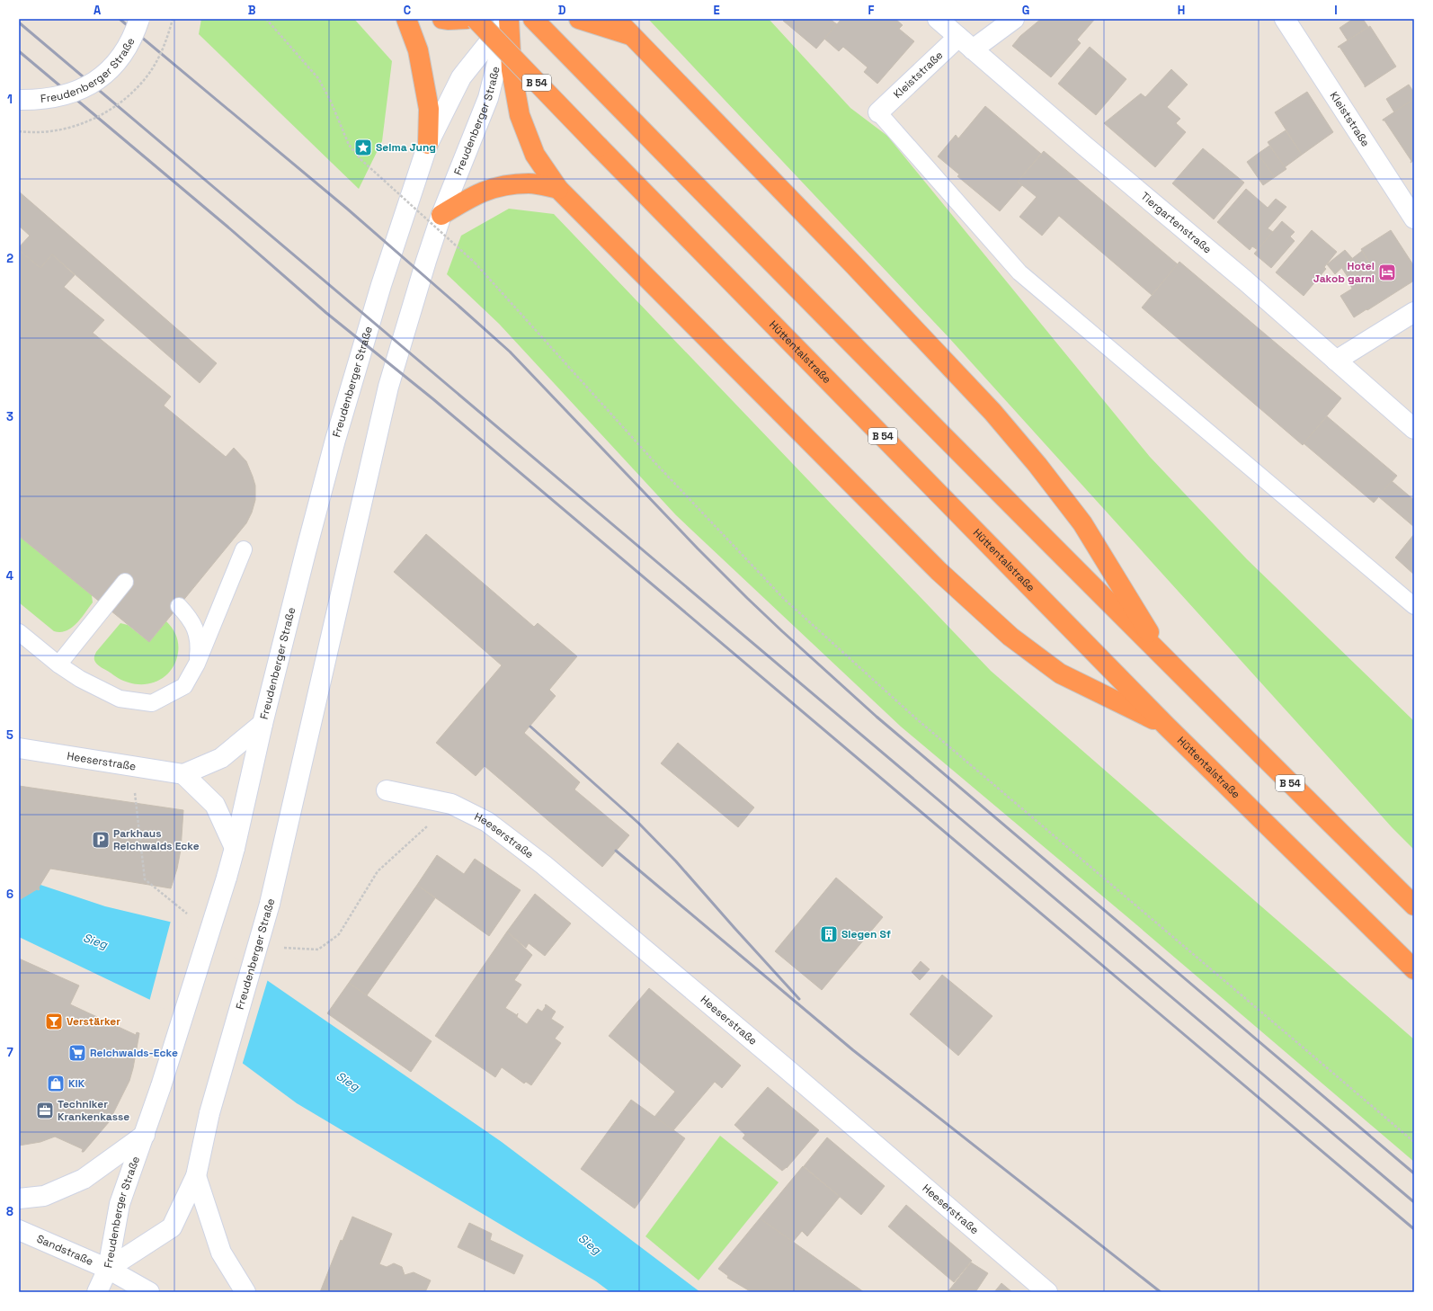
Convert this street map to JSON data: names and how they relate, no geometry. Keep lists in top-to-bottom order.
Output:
{
  "streets": {
    "highway": ["B 54", "Hüttentalstraße"],
    "main road": [
      "Freudenberger Straße",
      "Kleiststraße",
      "Tiergartenstraße",
      "Heeserstraße",
      "Sandstraße"
    ]
  },
  "crossings": [
    ["Freudenberger Straße", "Sandstraße"],
    ["Kleiststraße", "Tiergartenstraße"]
  ],
  "water": ["Sieg"],
  "places": {
    "place": ["Selma Jung"],
    "hotel": ["Hotel Jakob garni"],
    "parking": ["Parkhaus Reichwalds Ecke"],
    "building": ["Siegen Sf"],
    "bar": ["Verstärker"],
    "supermarket": ["Reichwalds-Ecke"],
    "shop": ["KiK"],
    "office": ["Techniker Krankenkasse"]
  },
  "grid": {
    "columns": [
      "A",
      "B",
      "C",
      "D",
      "E",
      "F",
      "G",
      "H",
      "I"
    ],
    "rows": [
      "1",
      "2",
      "3",
      "4",
      "5",
      "6",
      "7",
      "8"
    ]
  }
}
